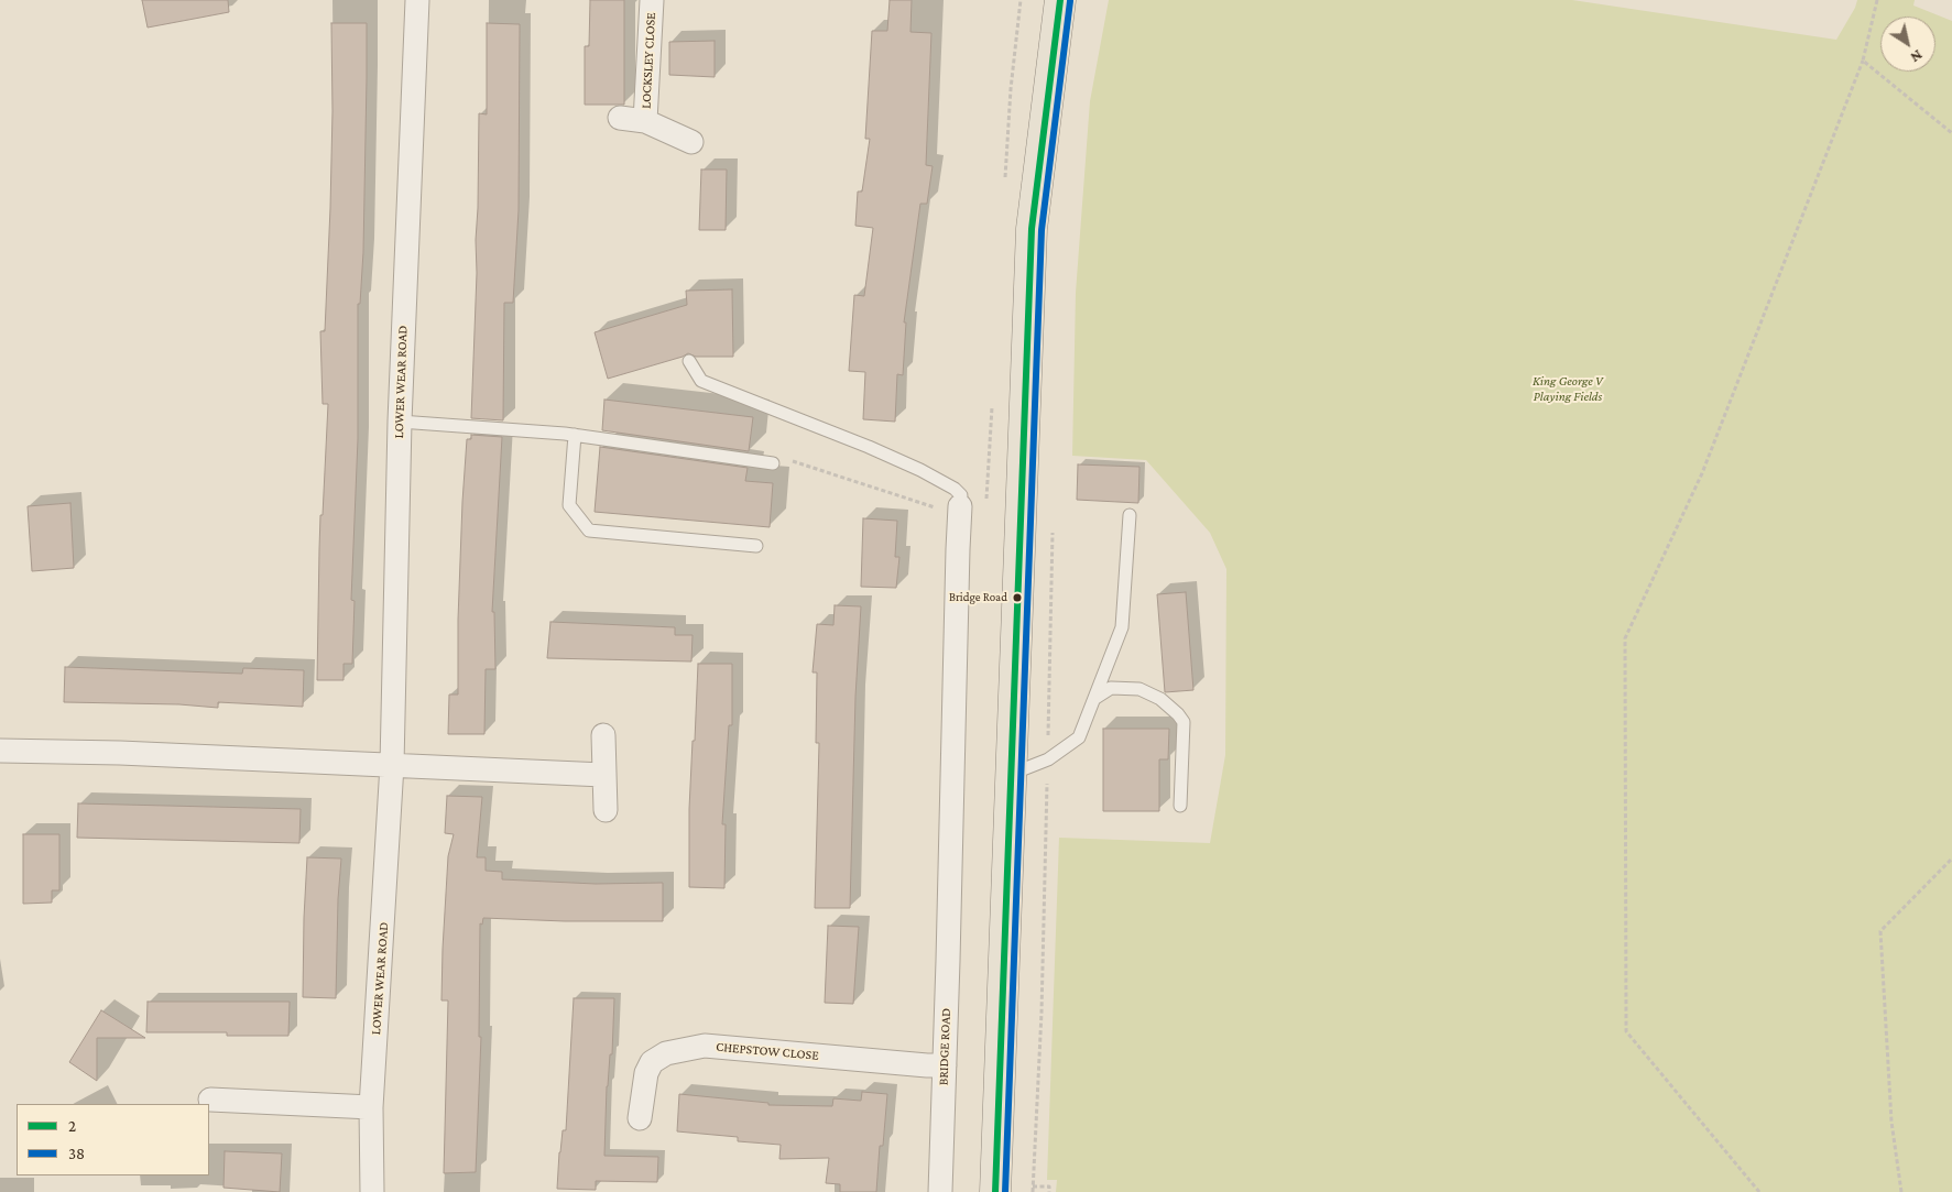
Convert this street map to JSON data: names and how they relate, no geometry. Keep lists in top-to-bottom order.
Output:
{
  "streets": {
    "street": [
      "LOCKSLEY CLOSE",
      "LOWER WEAR ROAD",
      "BRIDGE ROAD",
      "CHEPSTOW CLOSE"
    ]
  },
  "crossings": [
    ["BRIDGE ROAD", "CHEPSTOW CLOSE"]
  ],
  "parks": ["King George V Playing Fields"],
  "places": ["Bridge Road"],
  "lines": ["transit line 2", "transit line 38"],
  "legend": ["2", "38"],
  "north": "bottom right"
}
